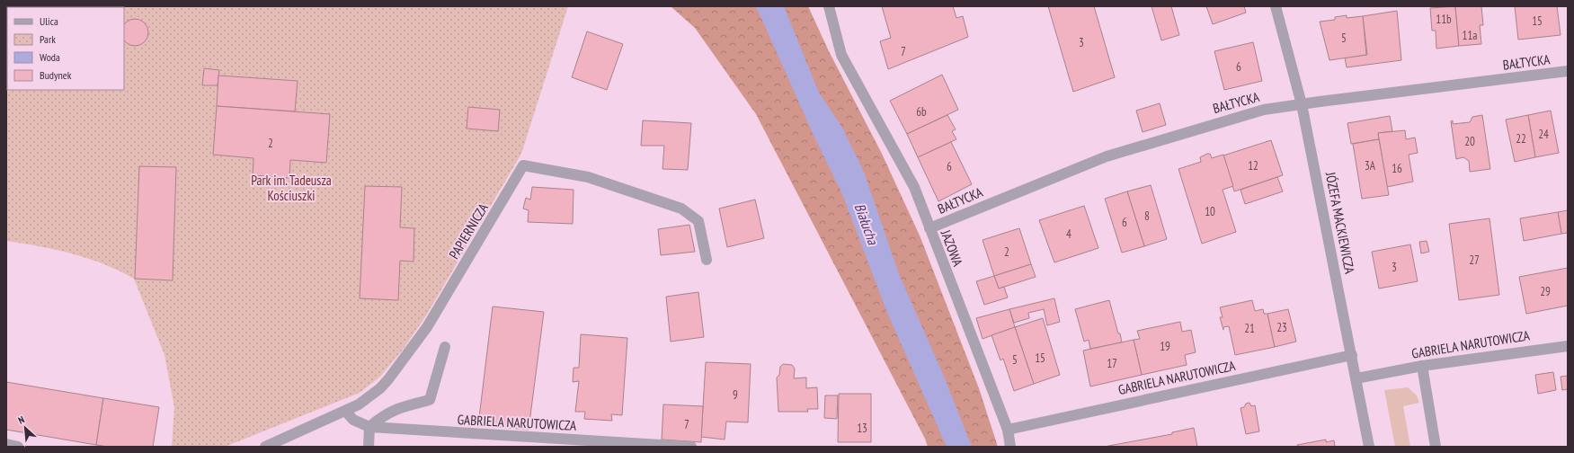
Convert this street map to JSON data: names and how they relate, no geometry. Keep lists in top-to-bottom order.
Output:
{
  "streets": {
    "street": [
      "BAŁTYCKA",
      "JÓZEFA MACKIEWICZA",
      "PAPIERNICZA",
      "JAZOWA",
      "GABRIELA NARUTOWICZA"
    ]
  },
  "crossings": [
    ["BAŁTYCKA", "JÓZEFA MACKIEWICZA"],
    ["BAŁTYCKA", "JAZOWA"],
    ["JÓZEFA MACKIEWICZA", "GABRIELA NARUTOWICZA"],
    ["PAPIERNICZA", "GABRIELA NARUTOWICZA"],
    ["JAZOWA", "GABRIELA NARUTOWICZA"]
  ],
  "water": ["Białucha"],
  "parks": ["Park im. Tadeusza Kościuszki"],
  "house_numbers": [
    "11b",
    "15",
    "11a",
    "5",
    "3",
    "7",
    "6",
    "6b",
    "24",
    "22",
    "20",
    "2",
    "12",
    "3A",
    "6",
    "16",
    "10",
    "8",
    "6",
    "4",
    "2",
    "27",
    "3",
    "29",
    "23",
    "21",
    "19",
    "15",
    "5",
    "17",
    "9",
    "7",
    "13"
  ],
  "legend": [
    "Ulica",
    "Park",
    "Woda",
    "Budynek"
  ],
  "north": "top left"
}
